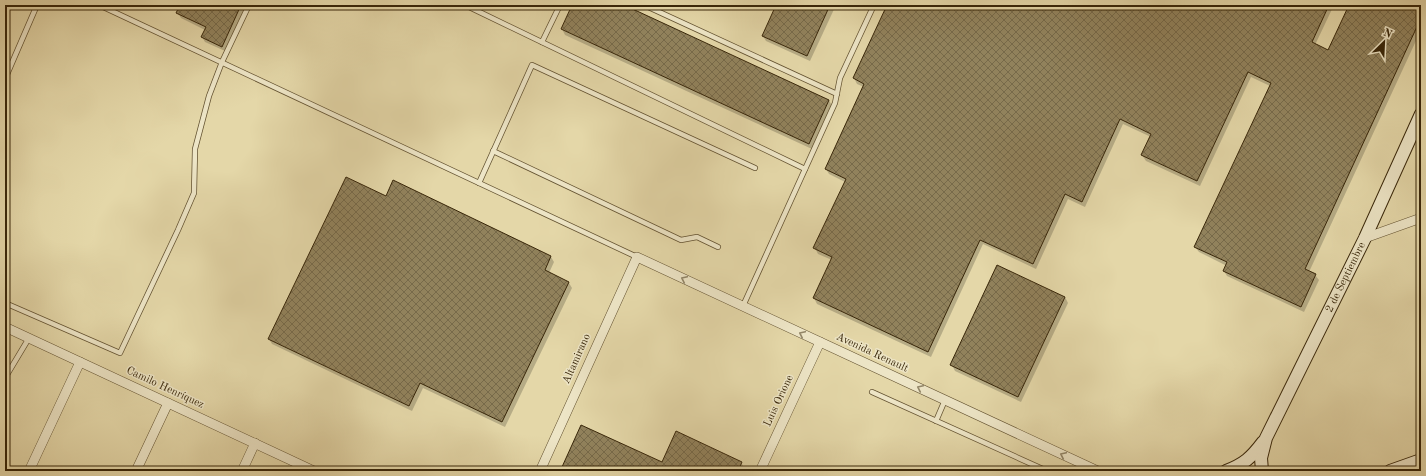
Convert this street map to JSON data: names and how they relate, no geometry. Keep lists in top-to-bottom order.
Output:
{
  "streets": {
    "street": [
      "2 de Septiembre",
      "Avenida Renault",
      "Altamirano",
      "Camilo Henríquez",
      "Luis Orione"
    ]
  },
  "crossings": [
    ["Avenida Renault", "Altamirano"],
    ["Avenida Renault", "Luis Orione"]
  ],
  "one_way": ["Avenida Renault"],
  "north": "top right"
}
